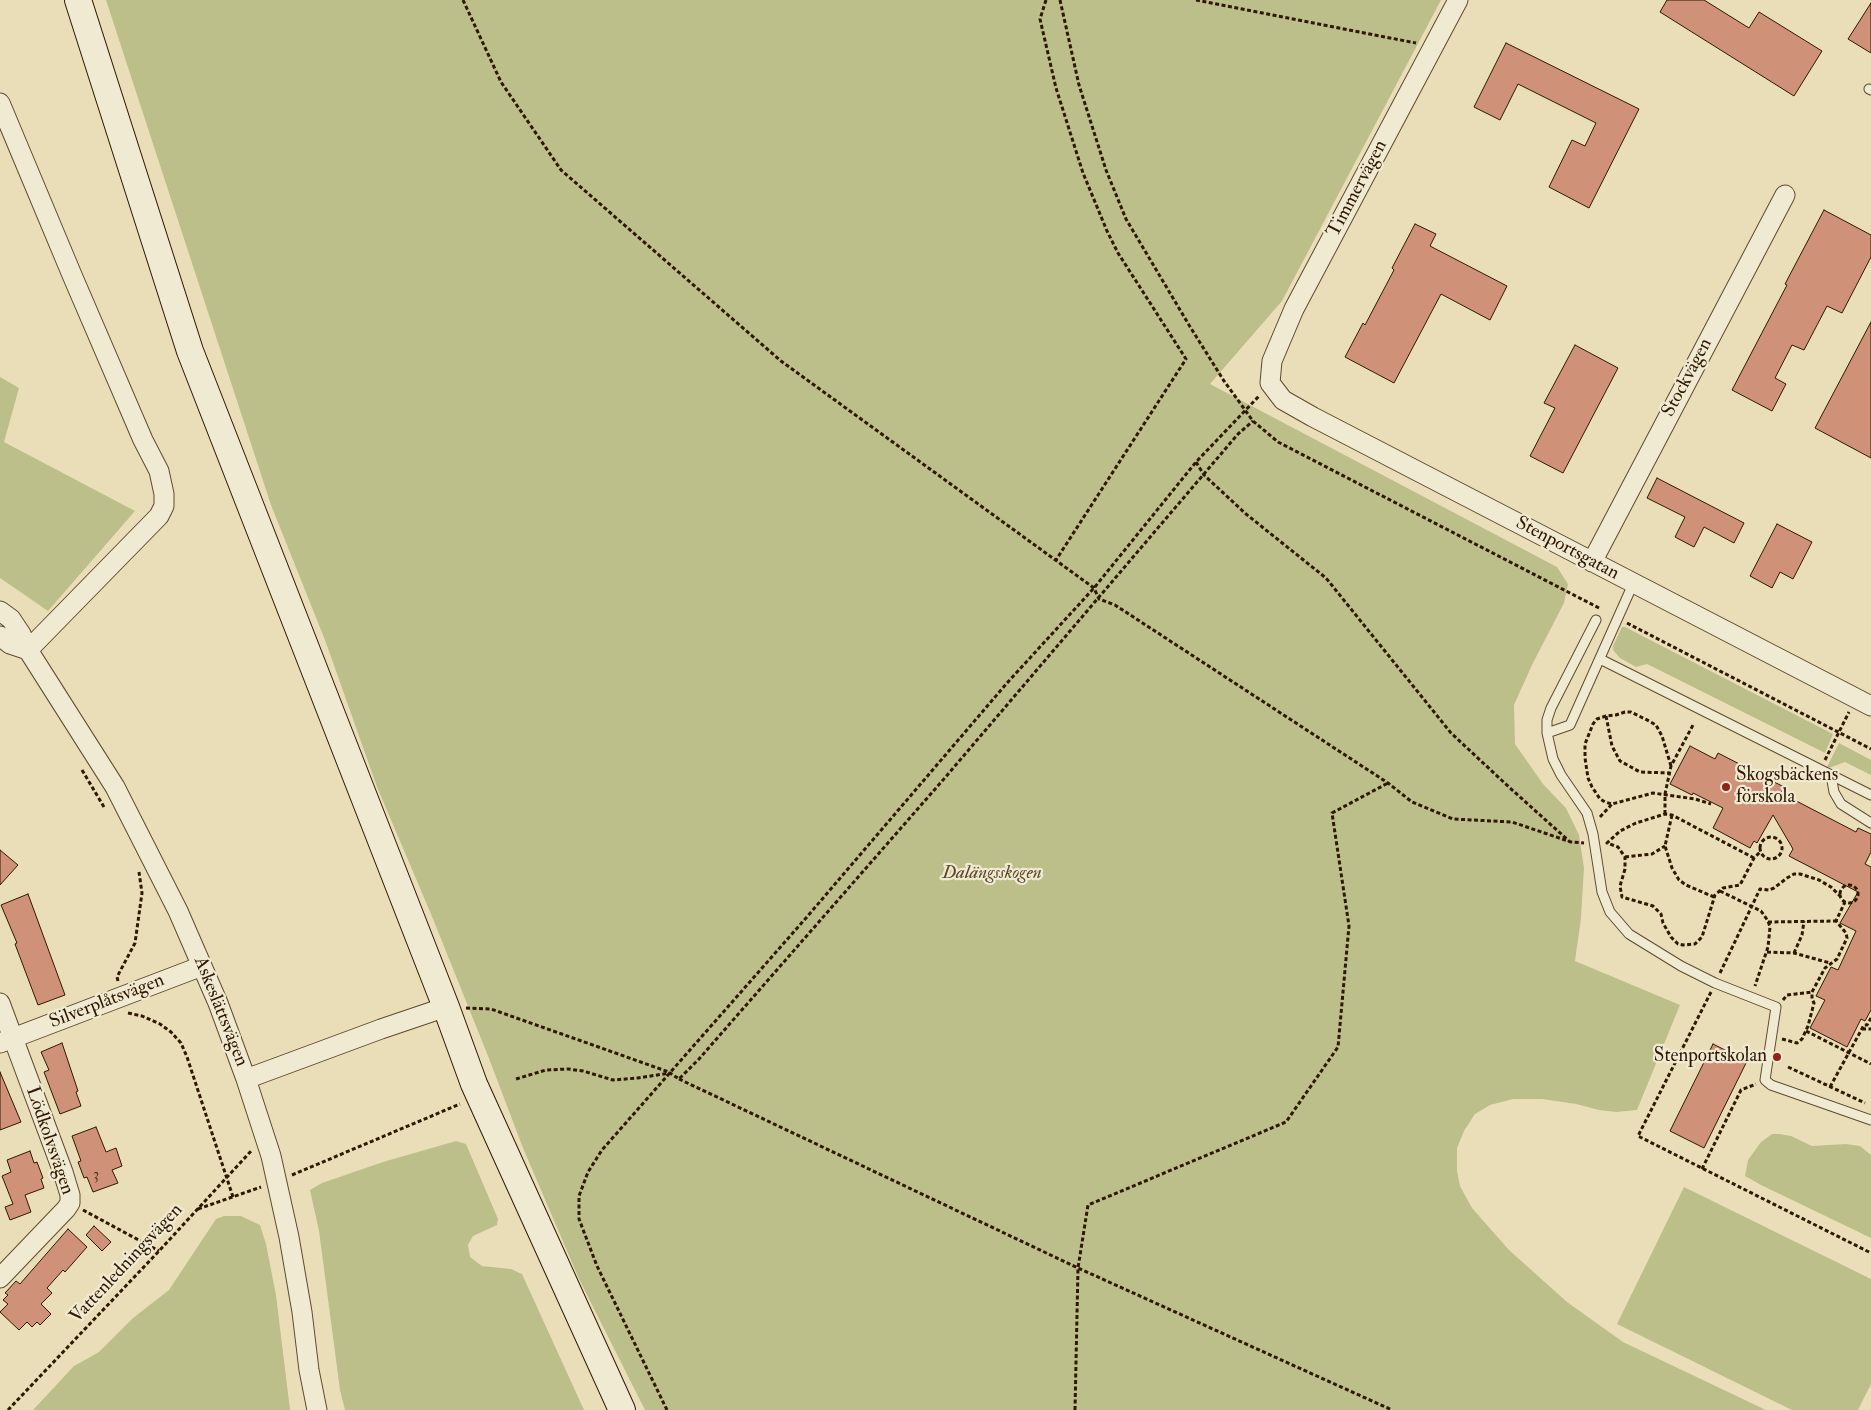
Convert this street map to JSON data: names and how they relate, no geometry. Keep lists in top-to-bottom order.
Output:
{
  "streets": {
    "street": [
      "Timmervägen",
      "Stockvägen",
      "Stenportsgatan",
      "Silverplåtsvägen",
      "Askeslättsvägen",
      "Lödkolvsvägen"
    ],
    "path": ["Vattenledningsvägen"]
  },
  "crossings": [
    ["Timmervägen", "Stenportsgatan"],
    ["Stockvägen", "Stenportsgatan"],
    ["Silverplåtsvägen", "Askeslättsvägen"],
    ["Silverplåtsvägen", "Lödkolvsvägen"],
    ["Askeslättsvägen", "Vattenledningsvägen"]
  ],
  "parks": ["Dalängsskogen"],
  "places": ["Skogsbäckens förskola", "Stenportskolan"],
  "house_numbers": ["3"]
}
